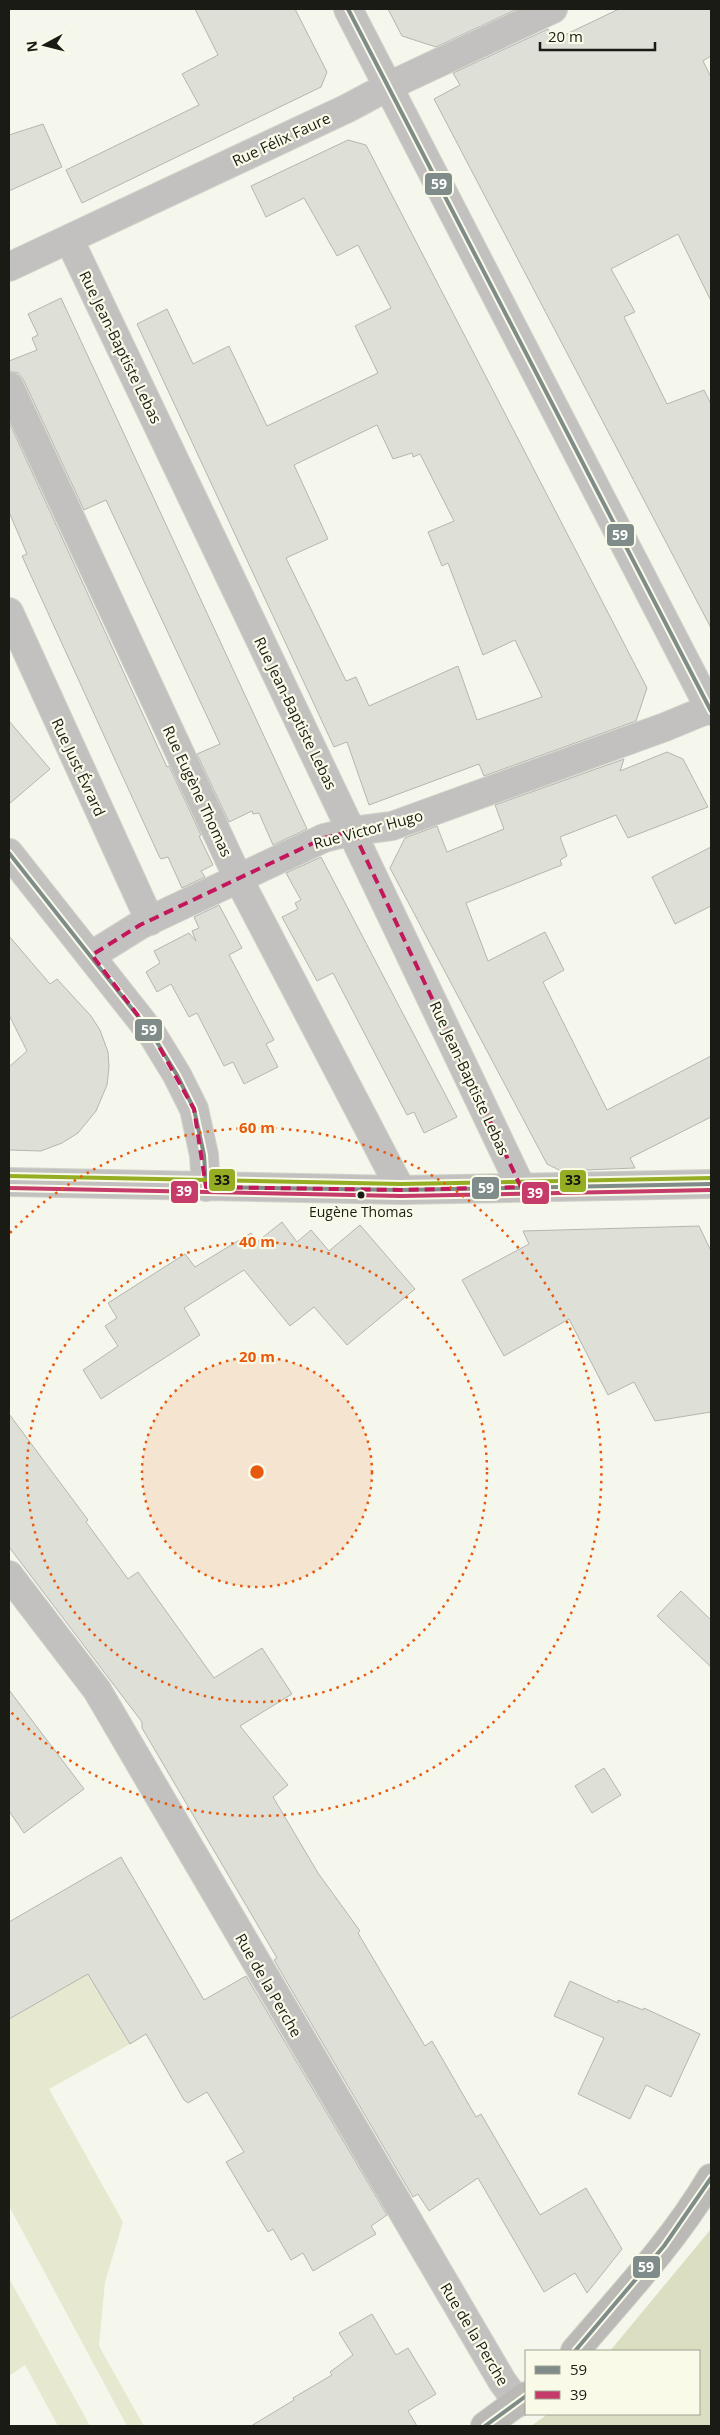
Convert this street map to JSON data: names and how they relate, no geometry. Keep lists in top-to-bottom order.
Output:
{
  "streets": {
    "street": [
      "Rue Félix Faure",
      "Rue Jean-Baptiste Lebas",
      "Rue Just Évrard",
      "Rue Eugène Thomas",
      "Rue Victor Hugo",
      "Rue de la Perche"
    ]
  },
  "crossings": [
    ["Rue Félix Faure", "Rue Jean-Baptiste Lebas"],
    ["Rue Jean-Baptiste Lebas", "Rue Victor Hugo"],
    ["Rue Just Évrard", "Rue Victor Hugo"],
    ["Rue Eugène Thomas", "Rue Victor Hugo"]
  ],
  "places": ["Eugène Thomas"],
  "lines": ["transit line 59", "transit line 33", "transit line 39"],
  "legend": ["59", "39"],
  "scale_bar": "20 m",
  "north": "left",
  "rings": ["60 m", "40 m", "20 m"]
}
